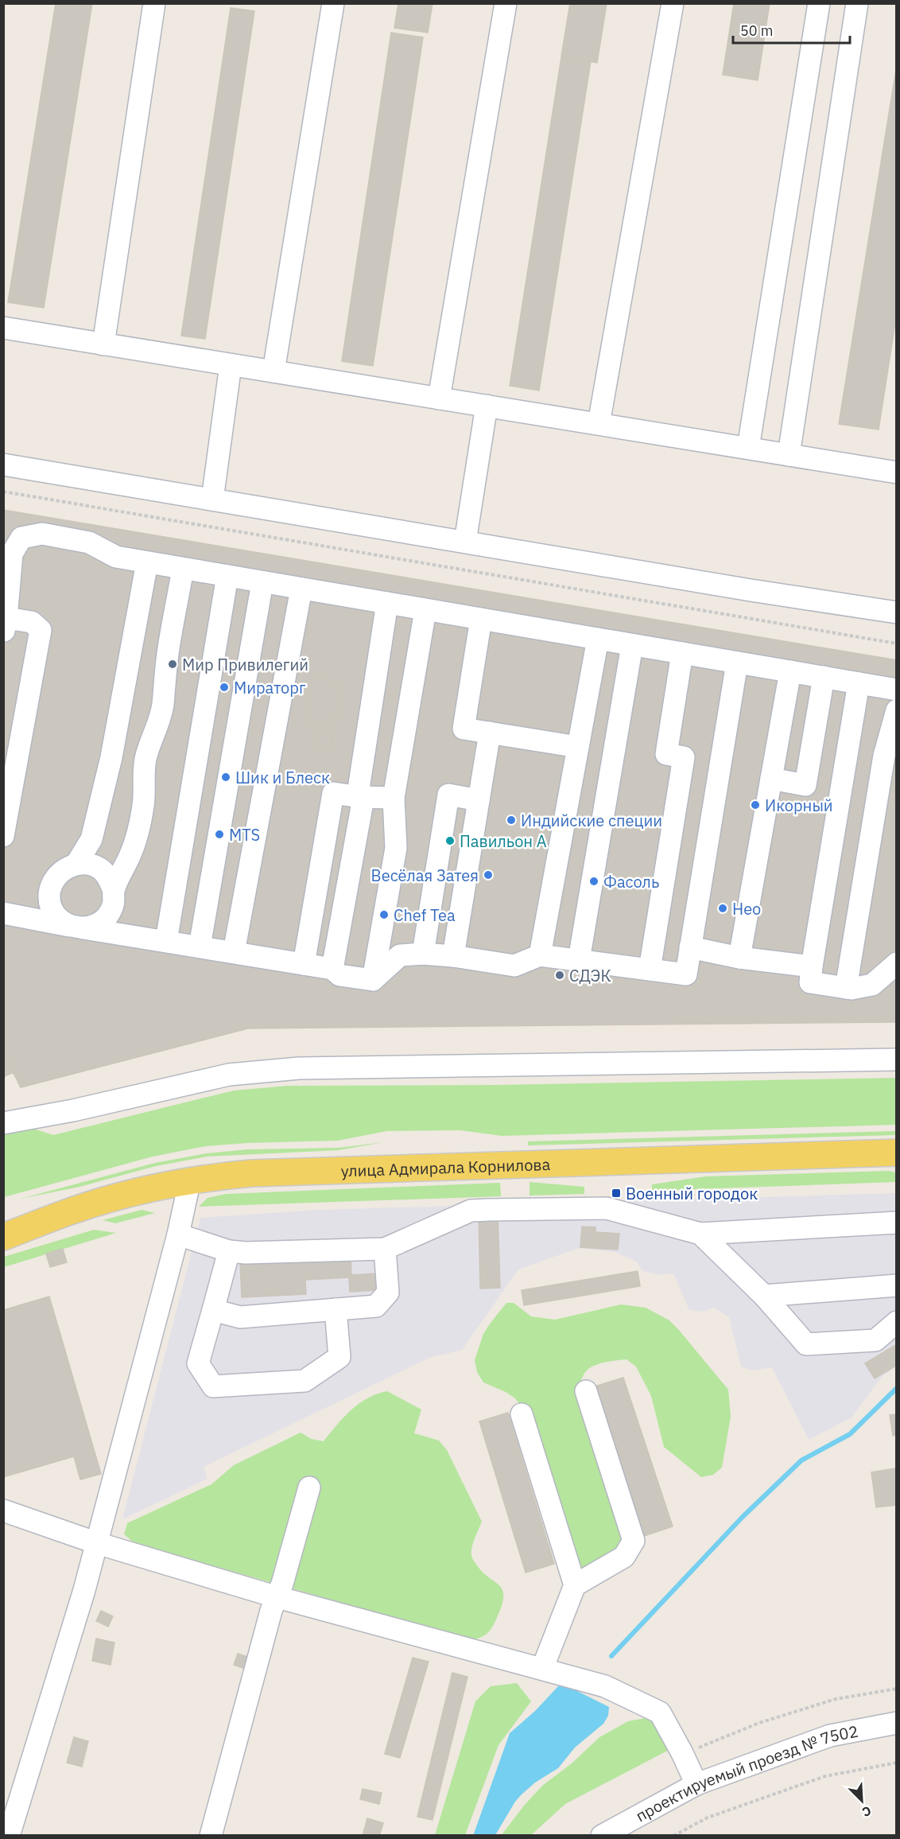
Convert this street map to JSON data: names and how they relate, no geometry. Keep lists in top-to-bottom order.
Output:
{
  "streets": {
    "main road": ["улица Адмирала Корнилова"],
    "street": ["проектируемый проезд № 7502"]
  },
  "places": {
    "other": [
      "Мир Привилегий",
      "Мираторг",
      "Шик и Блеск",
      "Икорный",
      "Индийские специи",
      "MTS",
      "Павильон А",
      "Весёлая Затея",
      "Фасоль",
      "Нео",
      "Chef Tea",
      "СДЭК"
    ],
    "transit": ["Военный городок"]
  },
  "scale_bar": "50 m",
  "north": "bottom right"
}
